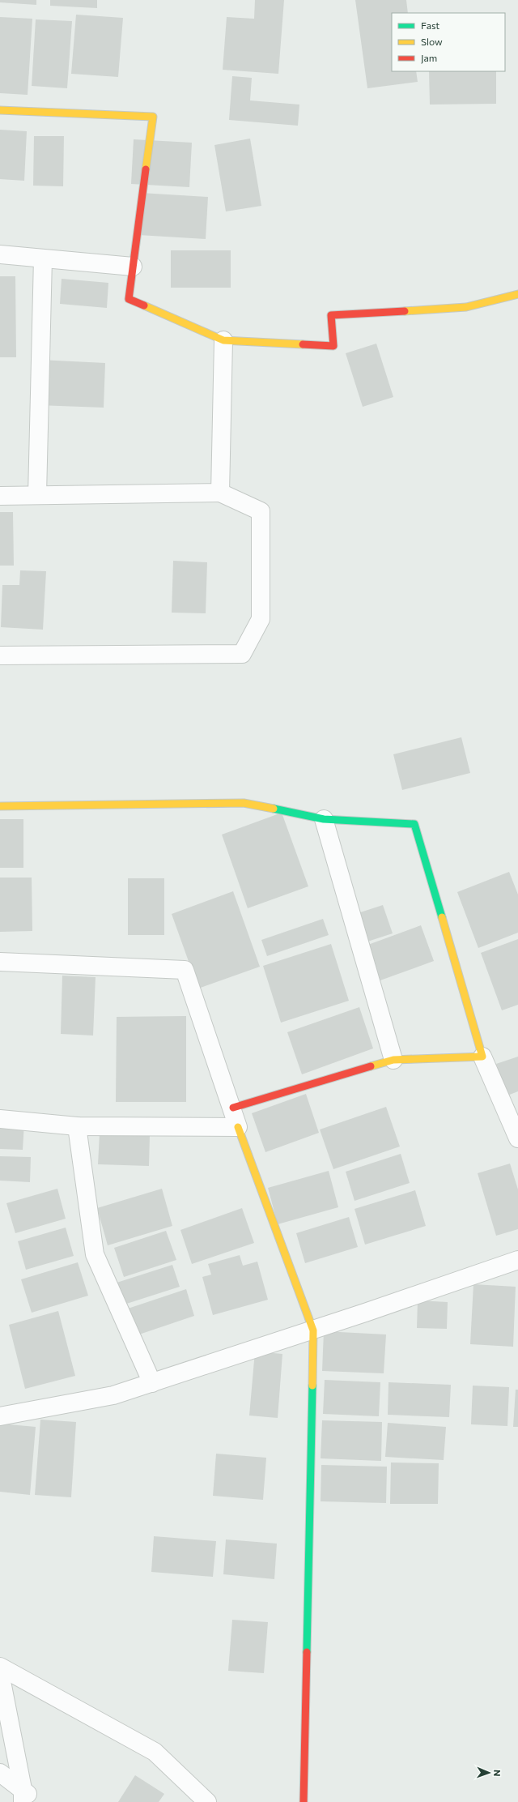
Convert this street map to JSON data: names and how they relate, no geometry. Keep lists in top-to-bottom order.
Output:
{
  "legend": ["Fast", "Slow", "Jam"],
  "north": "right"
}
